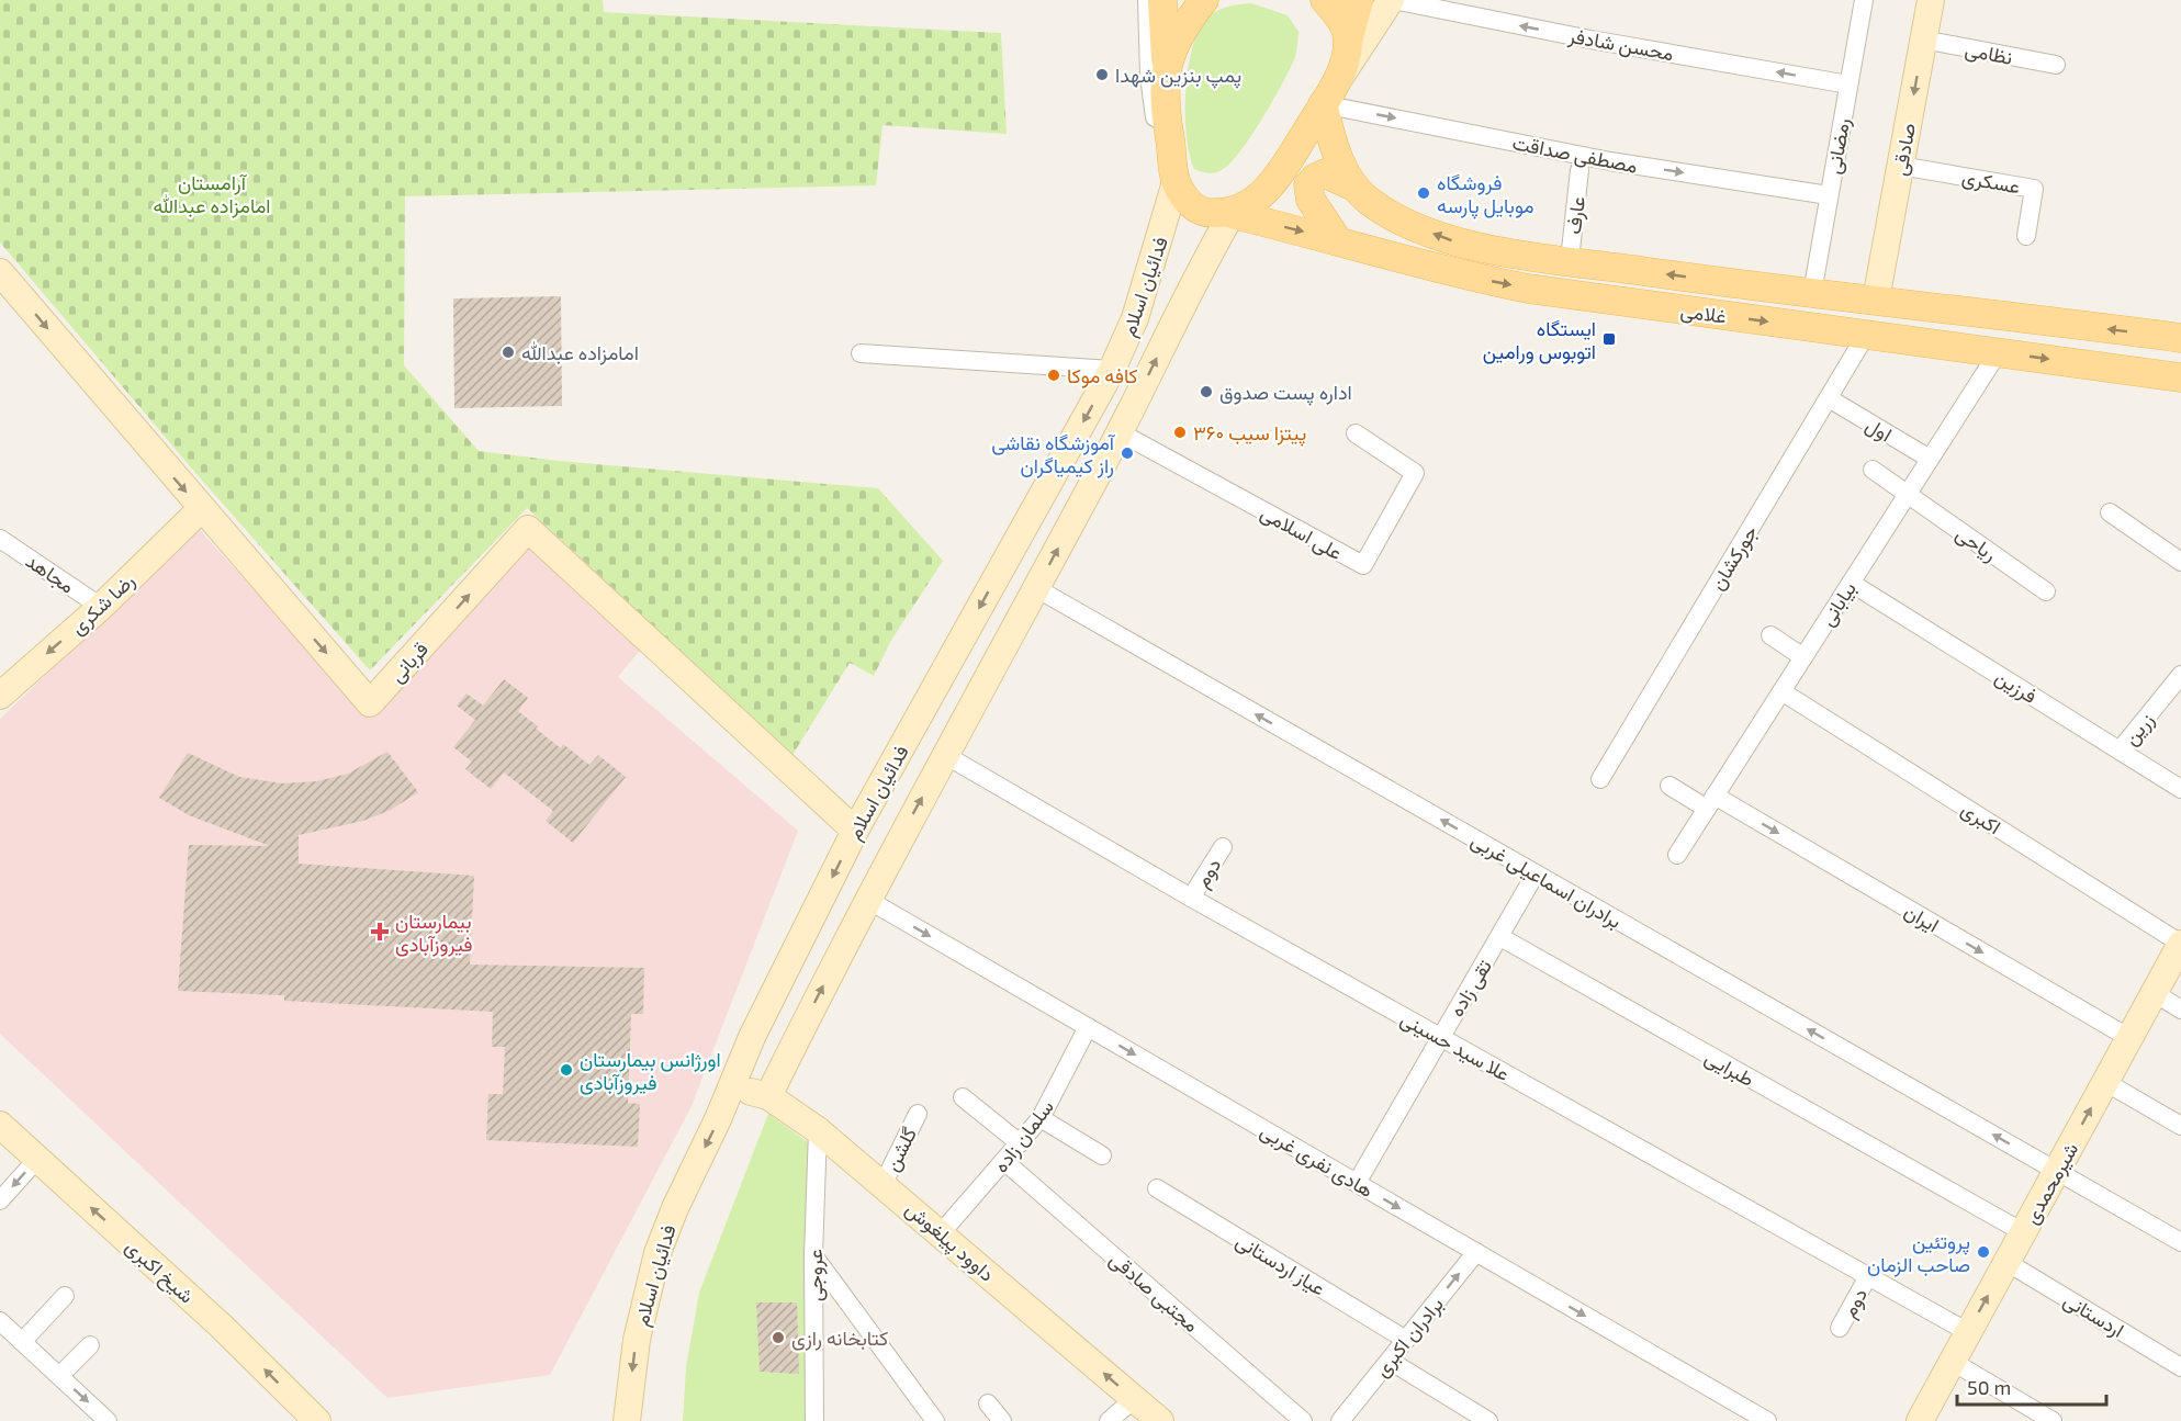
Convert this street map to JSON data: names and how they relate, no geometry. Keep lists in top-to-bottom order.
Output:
{
  "streets": {
    "main road": [
      "صادقی",
      "فدائیان اسلام",
      "غلامی",
      "رضا شکری",
      "قربانی",
      "شیرمحمدی",
      "داوود پیلغوش",
      "شیخ اکبری"
    ],
    "street": [
      "محسن شادفر",
      "نظامی",
      "رمضانی",
      "مصطفی صداقت",
      "عسکری",
      "عارف",
      "اول",
      "علی اسلامی",
      "ریاحی",
      "جورکشان",
      "مجاهد",
      "بیابانی",
      "فرزین",
      "زرین",
      "اکبری",
      "دوم",
      "برادران اسماعیلی غربی",
      "ایران",
      "تقی زاده",
      "علا سید حسینی",
      "طبرایی",
      "سلمان زاده",
      "گلشن",
      "هادی نفری غربی",
      "عیاز اردستانی",
      "عروجی",
      "مجتبی صادقی",
      "اردستانی",
      "برادران اکبری"
    ]
  },
  "crossings": [
    ["محسن شادفر", "رمضانی"],
    ["نظامی", "صادقی"],
    ["رمضانی", "مصطفی صداقت"],
    ["رمضانی", "غلامی"],
    ["صادقی", "عسکری"],
    ["صادقی", "غلامی"],
    ["مصطفی صداقت", "غلامی"],
    ["عارف", "غلامی"],
    ["فدائیان اسلام", "غلامی"],
    ["فدائیان اسلام", "علی اسلامی"],
    ["فدائیان اسلام", "قربانی"],
    ["فدائیان اسلام", "برادران اسماعیلی غربی"],
    ["فدائیان اسلام", "علا سید حسینی"],
    ["فدائیان اسلام", "هادی نفری غربی"],
    ["فدائیان اسلام", "داوود پیلغوش"],
    ["غلامی", "جورکشان"],
    ["غلامی", "بیابانی"],
    ["اول", "جورکشان"],
    ["اول", "بیابانی"],
    ["ریاحی", "بیابانی"],
    ["مجاهد", "رضا شکری"],
    ["رضا شکری", "قربانی"],
    ["بیابانی", "فرزین"],
    ["بیابانی", "اکبری"],
    ["بیابانی", "ایران"],
    ["فرزین", "زرین"],
    ["اکبری", "شیرمحمدی"],
    ["دوم", "علا سید حسینی"],
    ["برادران اسماعیلی غربی", "شیرمحمدی"],
    ["ایران", "شیرمحمدی"],
    ["تقی زاده", "علا سید حسینی"],
    ["تقی زاده", "طبرایی"],
    ["تقی زاده", "هادی نفری غربی"],
    ["علا سید حسینی", "شیرمحمدی"],
    ["طبرایی", "شیرمحمدی"],
    ["سلمان زاده", "هادی نفری غربی"],
    ["سلمان زاده", "داوود پیلغوش"],
    ["سلمان زاده", "مجتبی صادقی"],
    ["گلشن", "داوود پیلغوش"],
    ["هادی نفری غربی", "برادران اکبری"],
    ["شیرمحمدی", "اردستانی"],
    ["داوود پیلغوش", "عروجی"],
    ["عیاز اردستانی", "برادران اکبری"]
  ],
  "one_way": [
    "محسن شادفر",
    "صادقی",
    "مصطفی صداقت",
    "رضا شکری",
    "قربانی",
    "برادران اسماعیلی غربی",
    "ایران",
    "هادی نفری غربی",
    "داوود پیلغوش",
    "شیخ اکبری",
    "برادران اکبری"
  ],
  "parks": ["آرامستان امامزاده عبدالله"],
  "places": {
    "other": [
      "پمپ بنزین شهدا",
      "فروشگاه موبایل پارسه",
      "امامزاده عبدالله",
      "کافه موکا",
      "اداره پست صدوق",
      "پیتزا سیب ۳۶۰",
      "آموزشگاه نقاشی راز کیمیاگران",
      "اورژانس بیمارستان فیروزآبادی",
      "پروتئین صاحب الزمان",
      "کتابخانه رازی"
    ],
    "transit": ["ایستگاه اتوبوس ورامین"],
    "health": ["بیمارستان فیروزآبادی"]
  },
  "scale_bar": "50 m"
}
